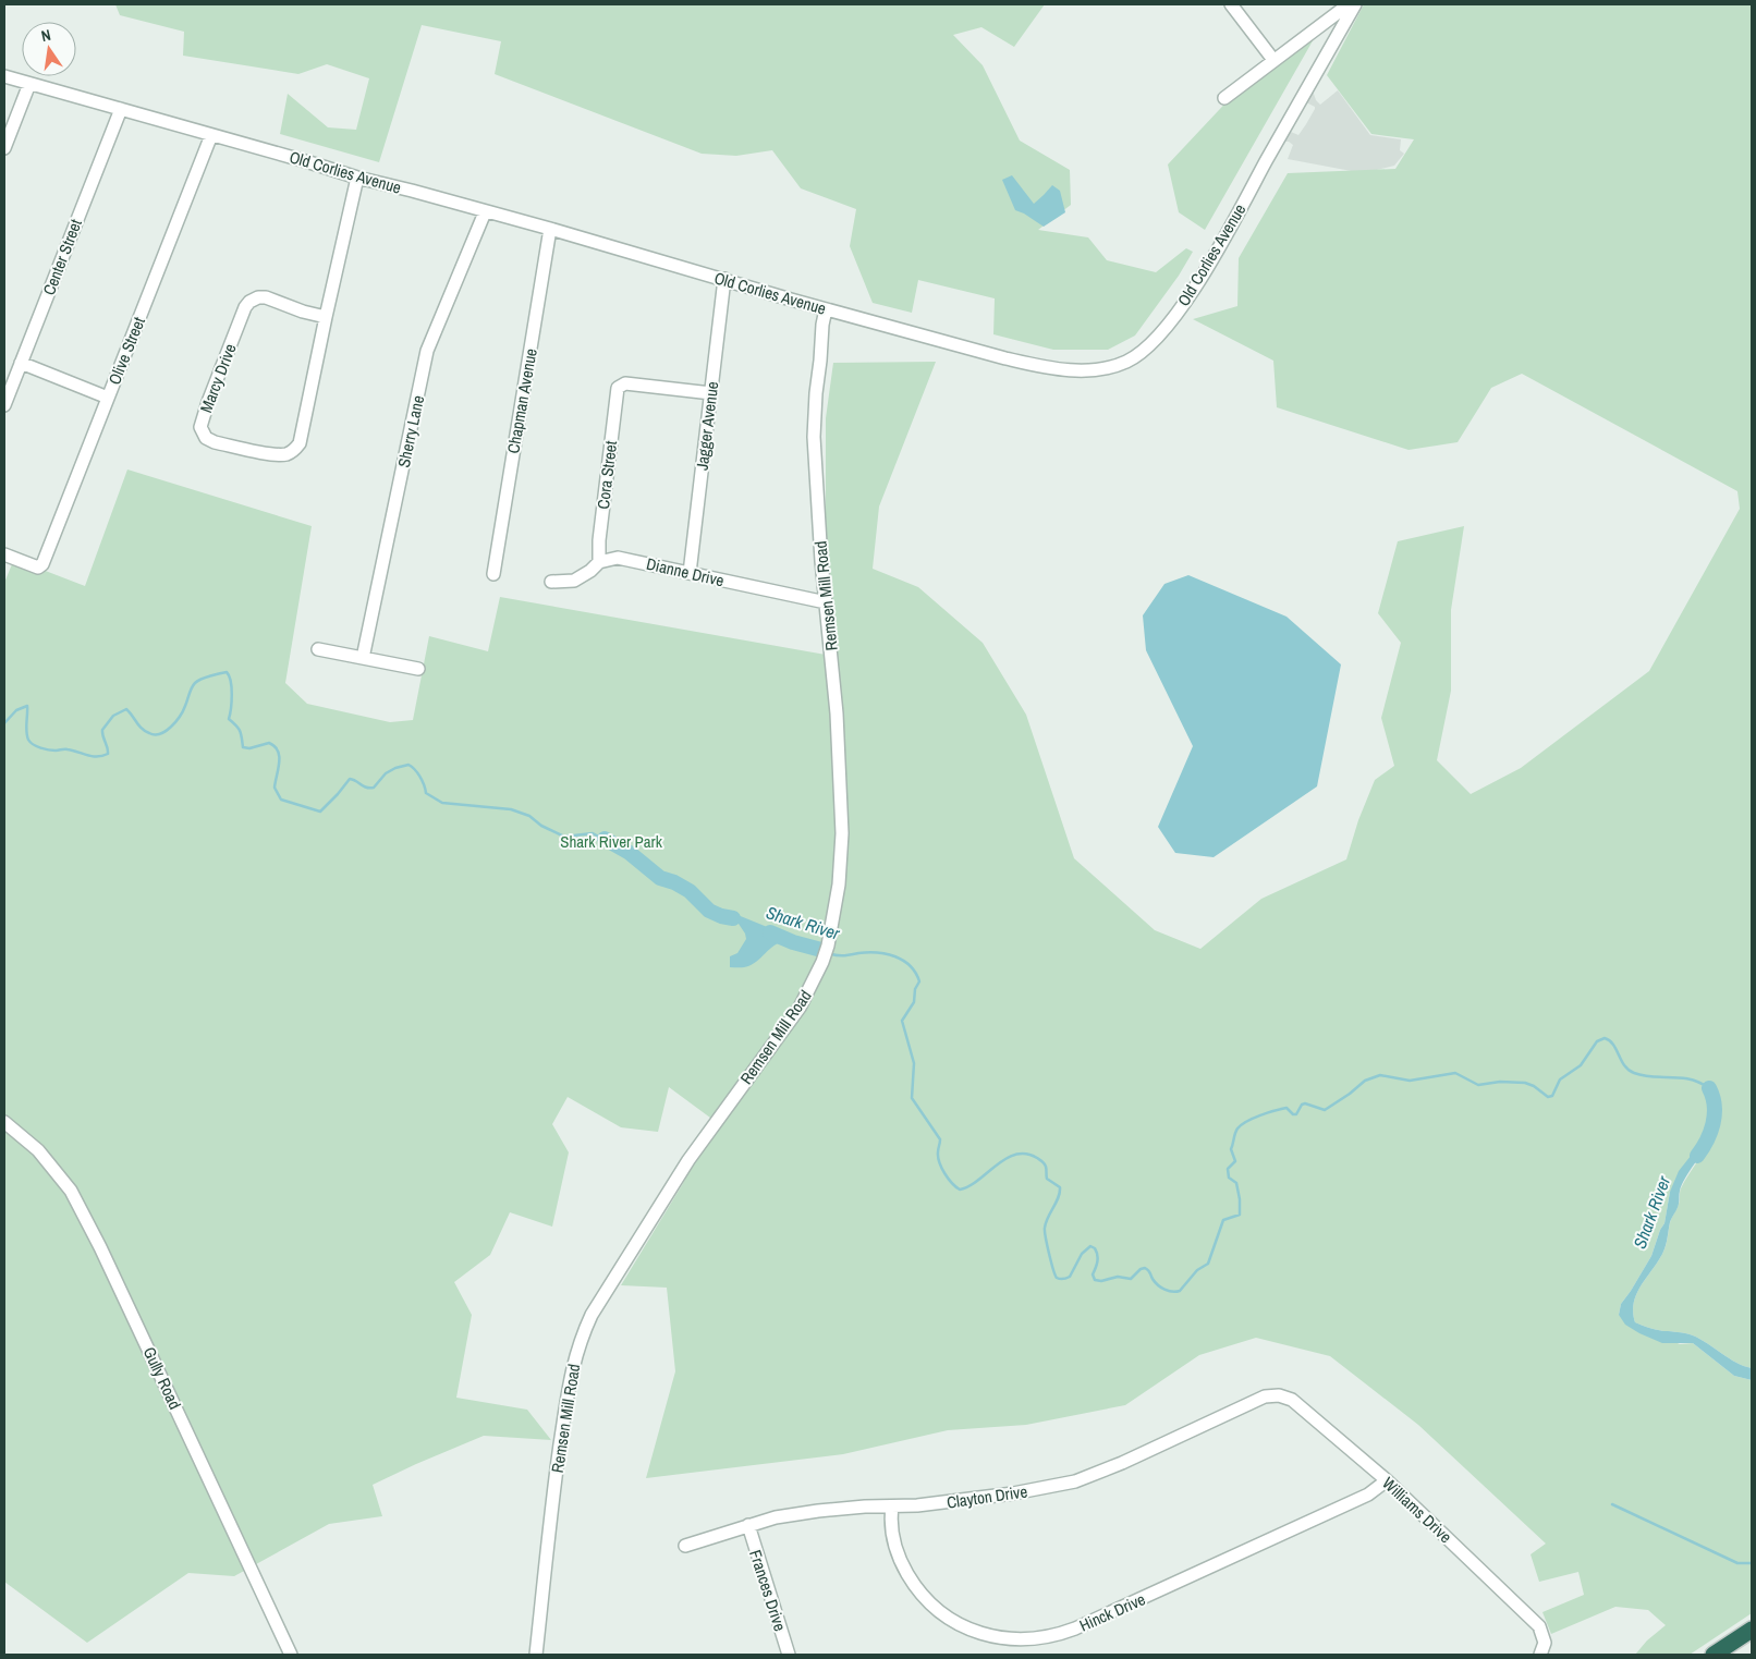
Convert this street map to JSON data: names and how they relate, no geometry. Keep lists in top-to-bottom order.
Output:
{
  "streets": {
    "street": [
      "Old Corlies Avenue",
      "Center Street",
      "Olive Street",
      "Marcy Drive",
      "Chapman Avenue",
      "Jagger Avenue",
      "Sherry Lane",
      "Cora Street",
      "Dianne Drive",
      "Remsen Mill Road",
      "Gully Road",
      "Clayton Drive",
      "Williams Drive",
      "Frances Drive",
      "Hinck Drive"
    ]
  },
  "crossings": [
    ["Old Corlies Avenue", "Center Street"],
    ["Old Corlies Avenue", "Olive Street"],
    ["Old Corlies Avenue", "Marcy Drive"],
    ["Old Corlies Avenue", "Chapman Avenue"],
    ["Old Corlies Avenue", "Jagger Avenue"],
    ["Old Corlies Avenue", "Sherry Lane"],
    ["Old Corlies Avenue", "Remsen Mill Road"],
    ["Jagger Avenue", "Cora Street"],
    ["Jagger Avenue", "Dianne Drive"],
    ["Cora Street", "Dianne Drive"],
    ["Dianne Drive", "Remsen Mill Road"],
    ["Clayton Drive", "Williams Drive"],
    ["Clayton Drive", "Frances Drive"],
    ["Clayton Drive", "Hinck Drive"],
    ["Williams Drive", "Hinck Drive"]
  ],
  "water": ["Shark River"],
  "parks": ["Shark River Park"],
  "north": "top"
}
